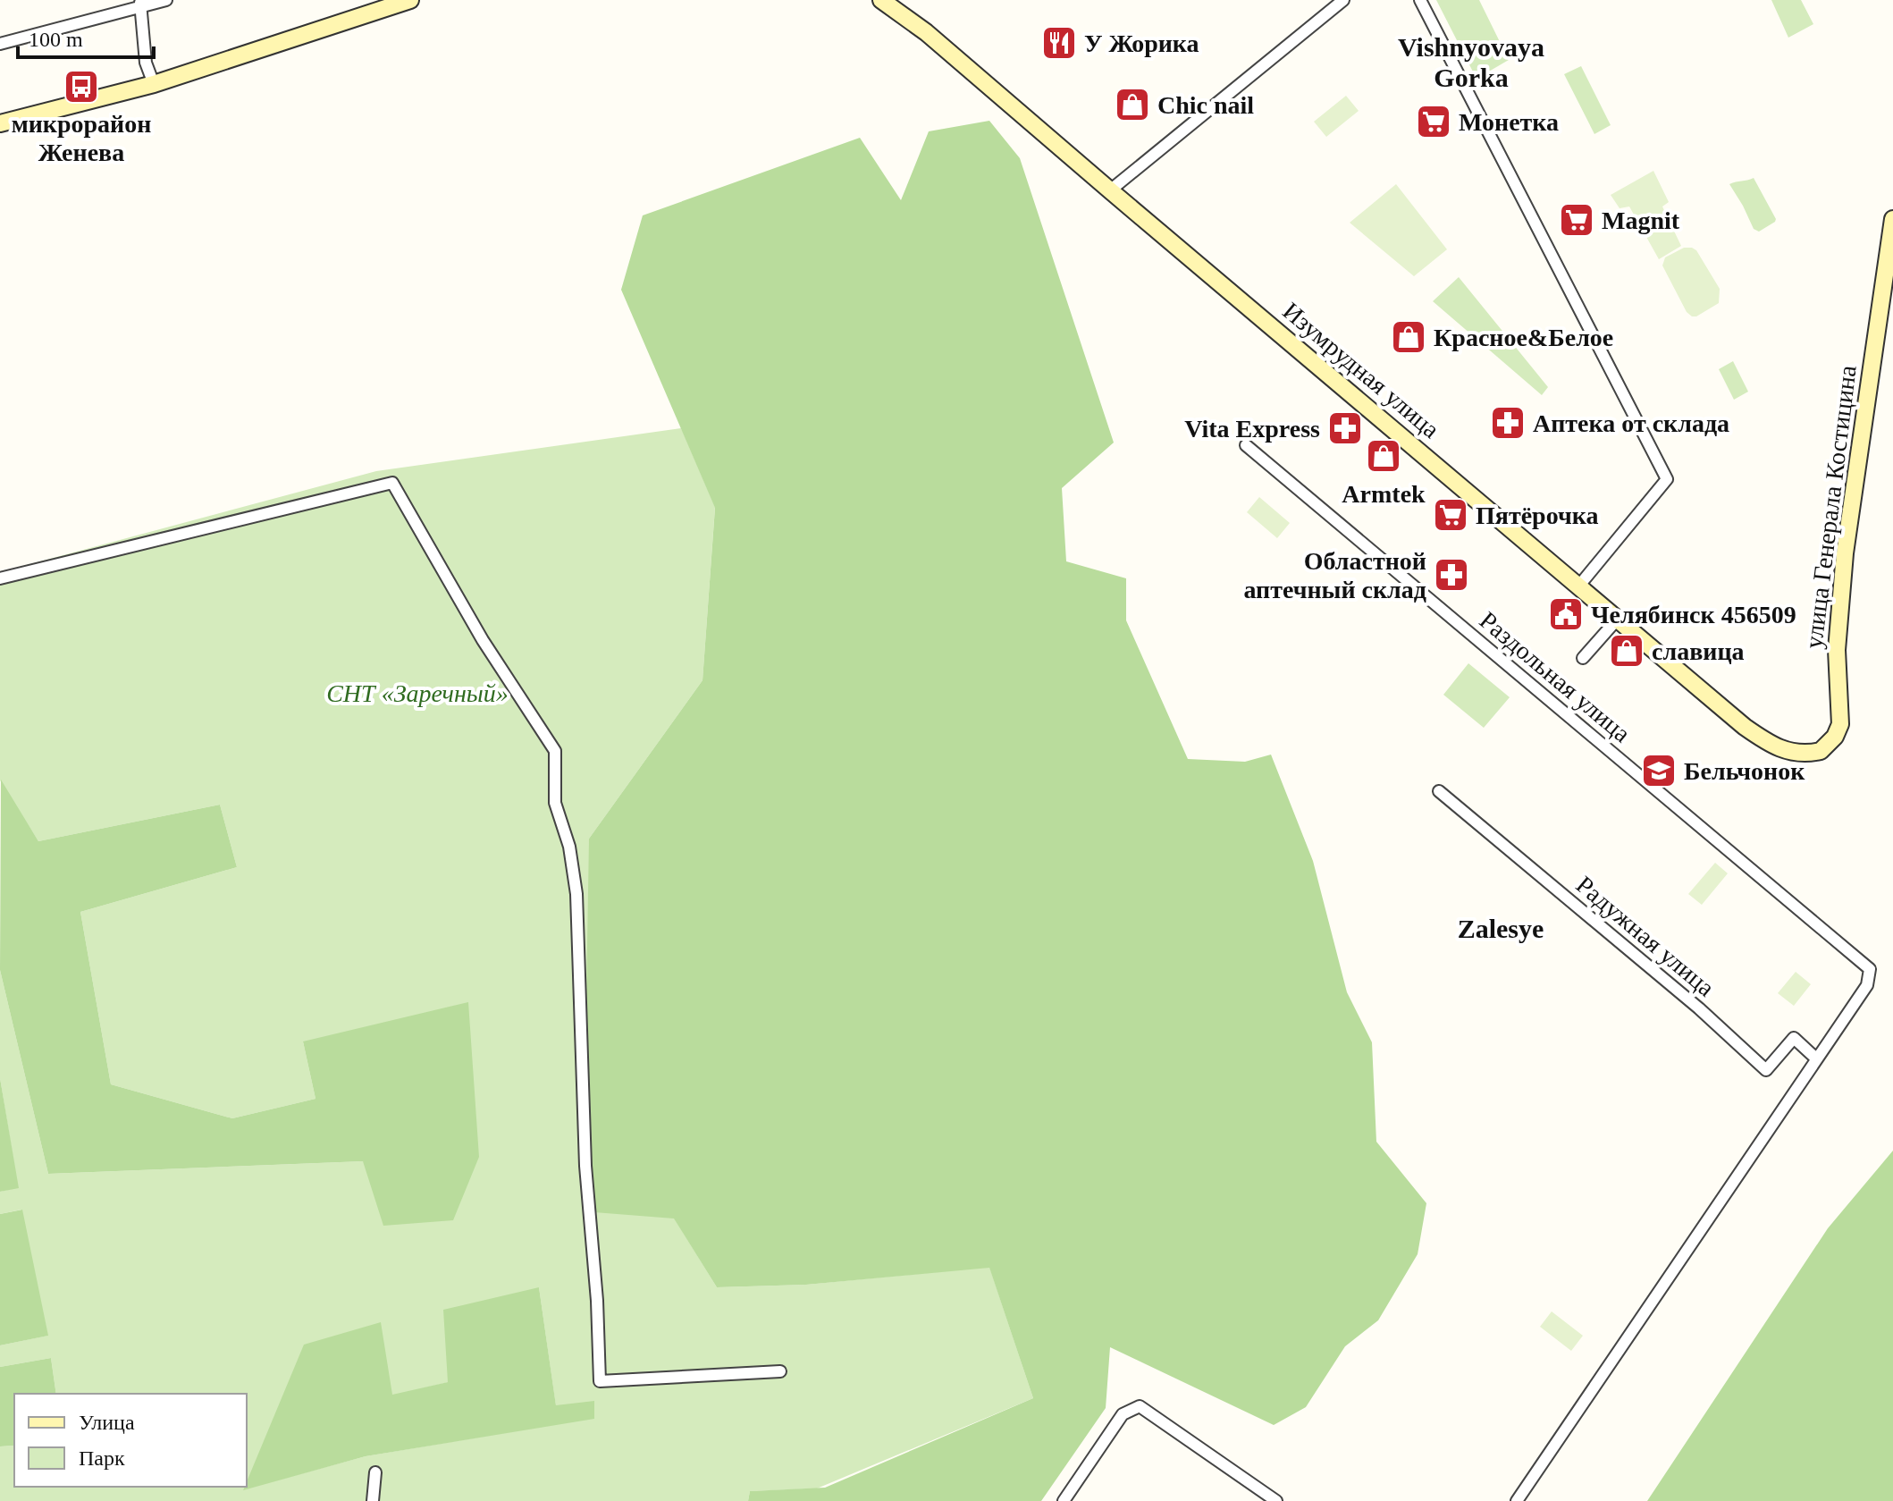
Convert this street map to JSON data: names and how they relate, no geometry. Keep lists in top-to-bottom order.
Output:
{
  "streets": {
    "street": [
      "Изумрудная улица",
      "улица Генерала Костицина",
      "Раздольная улица",
      "Радужная улица"
    ]
  },
  "crossings": [
    ["Изумрудная улица", "улица Генерала Костицина"],
    ["Раздольная улица", "Радужная улица"]
  ],
  "districts": ["Vishnyovaya Gorka", "Zalesye"],
  "parks": ["СНТ «Заречный»"],
  "places": {
    "restaurant": ["У Жорика"],
    "bus stop": ["микрорайон Женева"],
    "shop": [
      "Chic nail",
      "Красное&Белое",
      "Armtek",
      "славица"
    ],
    "supermarket": ["Монетка", "Magnit", "Пятёрочка"],
    "pharmacy": ["Аптека от склада", "Vita Express", "Областной аптечный склад"],
    "public building": ["Челябинск 456509"],
    "school or university": ["Бельчонок"]
  },
  "legend": ["Улица", "Парк"],
  "scale_bar": "100 m"
}
